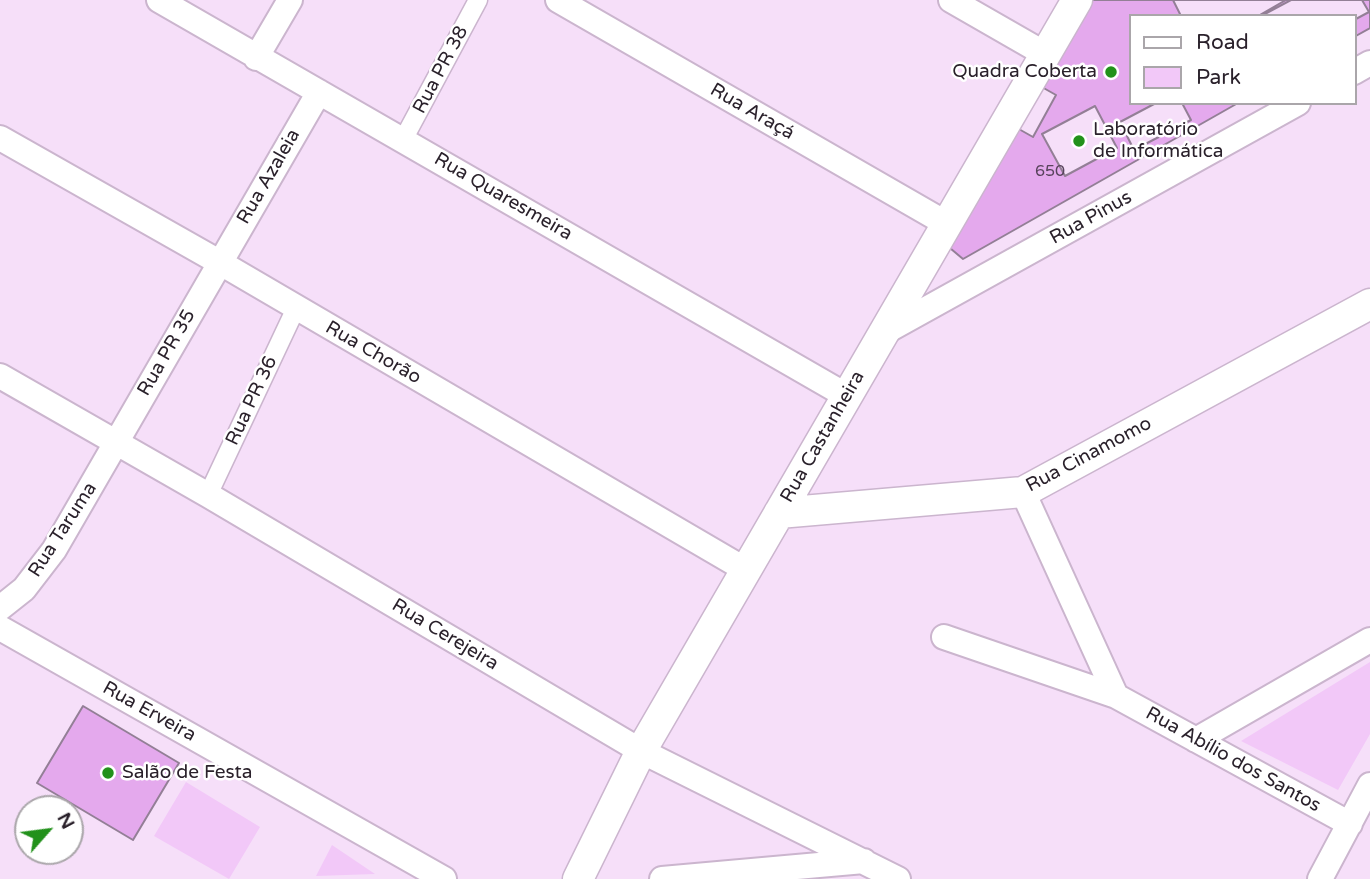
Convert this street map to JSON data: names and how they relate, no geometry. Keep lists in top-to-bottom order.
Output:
{
  "streets": {
    "street": [
      "Rua PR 38",
      "Rua Araçá",
      "Rua Azaleia",
      "Rua Quaresmeira",
      "Rua Pinus",
      "Rua PR 35",
      "Rua Chorão",
      "Rua PR 36",
      "Rua Castanheira",
      "Rua Cinamomo",
      "Rua Taruma",
      "Rua Cerejeira",
      "Rua Erveira",
      "Rua Abílio dos Santos"
    ]
  },
  "crossings": [
    ["Rua PR 38", "Rua Quaresmeira"],
    ["Rua Araçá", "Rua Castanheira"],
    ["Rua Azaleia", "Rua Quaresmeira"],
    ["Rua Azaleia", "Rua PR 35"],
    ["Rua Azaleia", "Rua Chorão"],
    ["Rua Quaresmeira", "Rua Castanheira"],
    ["Rua Pinus", "Rua Castanheira"],
    ["Rua PR 35", "Rua Chorão"],
    ["Rua PR 35", "Rua Taruma"],
    ["Rua PR 35", "Rua Cerejeira"],
    ["Rua Chorão", "Rua PR 36"],
    ["Rua Chorão", "Rua Castanheira"],
    ["Rua PR 36", "Rua Cerejeira"],
    ["Rua Castanheira", "Rua Cinamomo"],
    ["Rua Castanheira", "Rua Cerejeira"],
    ["Rua Taruma", "Rua Cerejeira"]
  ],
  "places": ["Quadra Coberta", "Laboratório de Informática", "Salão de Festa"],
  "house_numbers": ["650"],
  "legend": ["Road", "Park"],
  "north": "top right"
}
